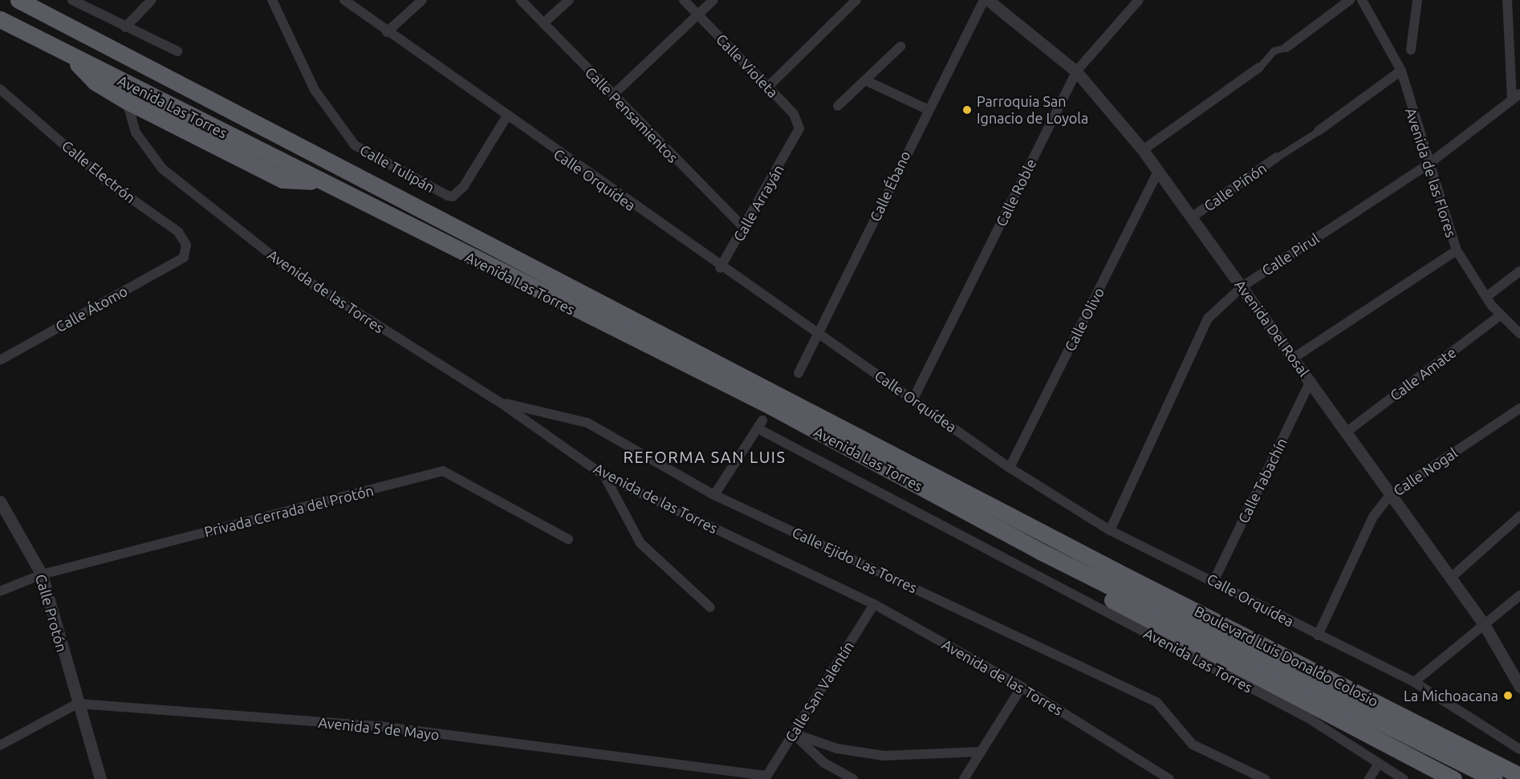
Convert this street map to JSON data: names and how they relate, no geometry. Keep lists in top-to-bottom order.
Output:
{
  "streets": {
    "highway": ["Avenida Las Torres", "Boulevard Luis Donaldo Colosio"],
    "street": [
      "Calle Violeta",
      "Calle Pensamientos",
      "Calle Tulipán",
      "Calle Electrón",
      "Avenida de las Flores",
      "Calle Orquídea",
      "Calle Ébano",
      "Calle Piñón",
      "Calle Roble",
      "Calle Arrayán",
      "Calle Pirul",
      "Avenida de las Torres",
      "Calle Átomo",
      "Calle Olivo",
      "Avenida Del Rosal",
      "Calle Amate",
      "Calle Nogal",
      "Calle Tabachín",
      "Privada Cerrada del Protón",
      "Calle Ejido Las Torres",
      "Calle Protón",
      "Calle San Valentín",
      "Avenida 5 de Mayo"
    ]
  },
  "crossings": [
    ["Calle Violeta", "Calle Arrayán"],
    ["Avenida Las Torres", "Calle Ejido Las Torres"],
    ["Avenida Las Torres", "Boulevard Luis Donaldo Colosio"],
    ["Calle Pensamientos", "Calle Arrayán"],
    ["Calle Tulipán", "Calle Orquídea"],
    ["Calle Electrón", "Calle Átomo"],
    ["Avenida de las Flores", "Calle Pirul"],
    ["Avenida de las Flores", "Calle Amate"],
    ["Calle Orquídea", "Calle Ébano"],
    ["Calle Orquídea", "Calle Roble"],
    ["Calle Orquídea", "Calle Arrayán"],
    ["Calle Orquídea", "Calle Pirul"],
    ["Calle Orquídea", "Calle Olivo"],
    ["Calle Orquídea", "Calle Nogal"],
    ["Calle Orquídea", "Calle Tabachín"],
    ["Calle Piñón", "Avenida Del Rosal"],
    ["Calle Roble", "Avenida Del Rosal"],
    ["Calle Pirul", "Avenida Del Rosal"],
    ["Avenida de las Torres", "Calle Ejido Las Torres"],
    ["Avenida de las Torres", "Calle San Valentín"],
    ["Calle Olivo", "Avenida Del Rosal"],
    ["Avenida Del Rosal", "Calle Amate"],
    ["Avenida Del Rosal", "Calle Nogal"],
    ["Avenida Del Rosal", "Calle Tabachín"],
    ["Privada Cerrada del Protón", "Calle Protón"],
    ["Calle Protón", "Avenida 5 de Mayo"],
    ["Calle San Valentín", "Avenida 5 de Mayo"]
  ],
  "districts": ["REFORMA SAN LUIS"],
  "places": ["Parroquia San Ignacio de Loyola", "La Michoacana"]
}
